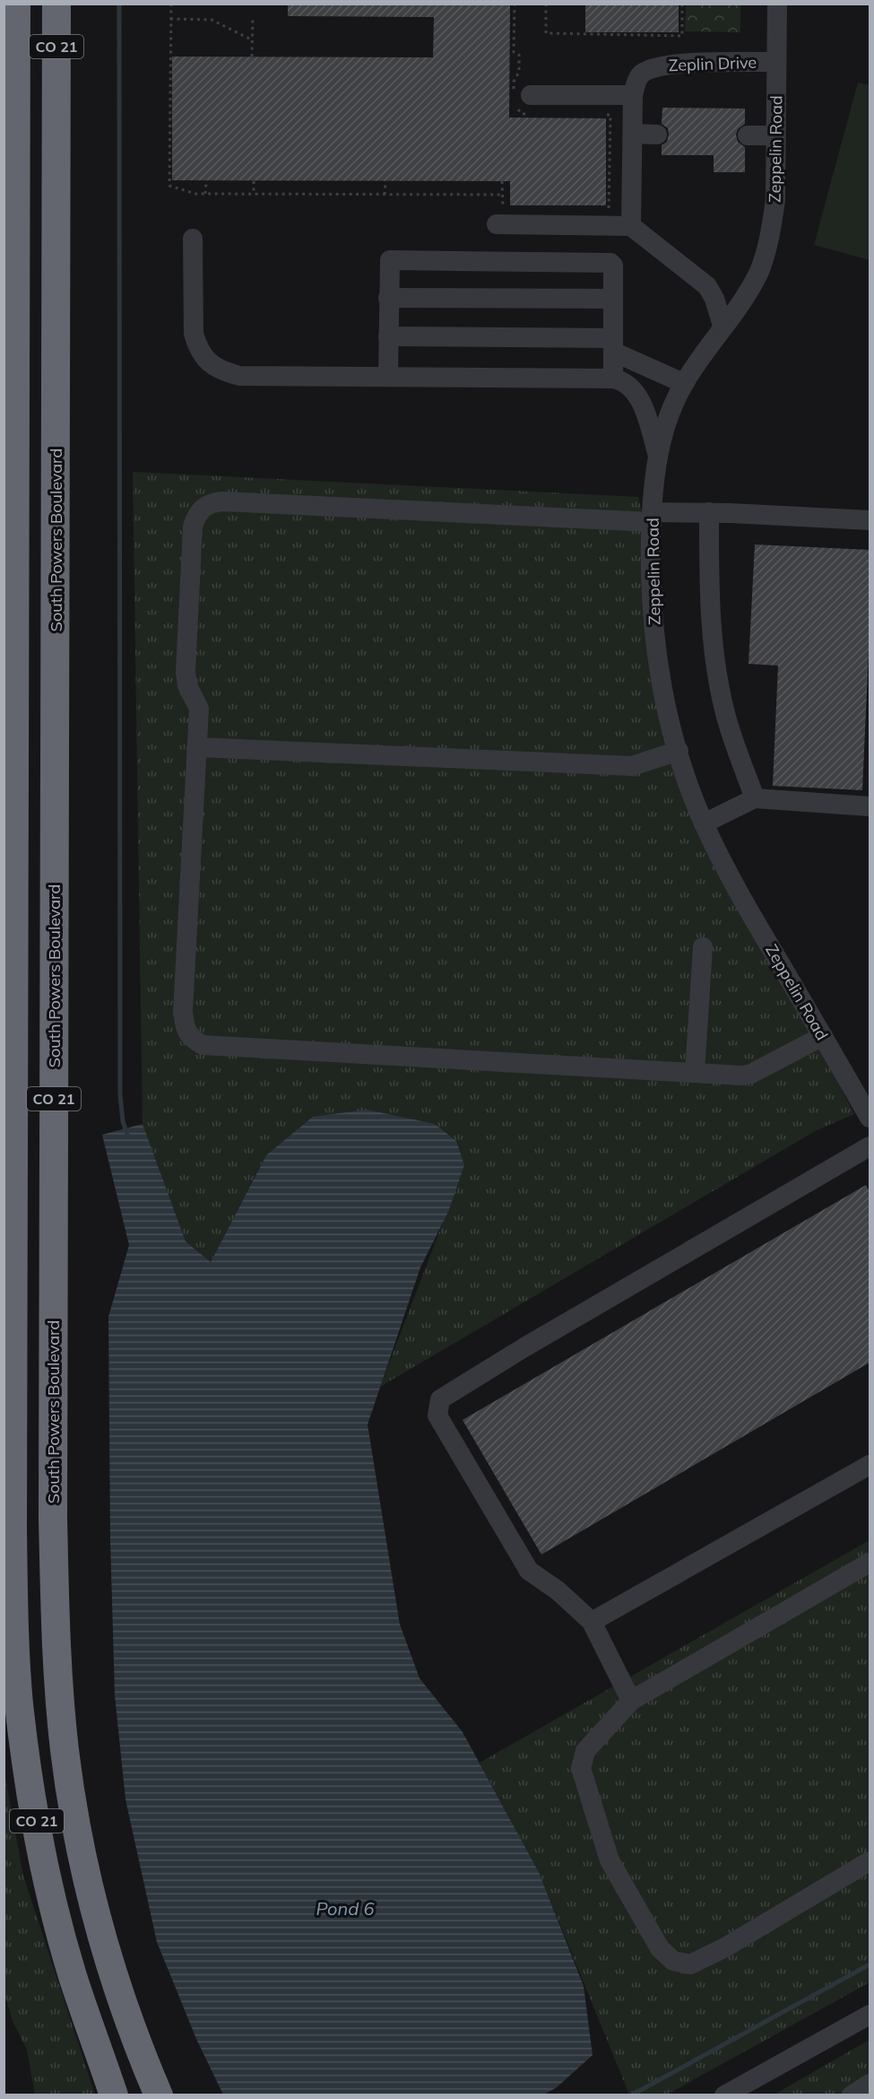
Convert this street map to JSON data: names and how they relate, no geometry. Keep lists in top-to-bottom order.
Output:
{
  "streets": {
    "highway": ["CO 21", "South Powers Boulevard"],
    "street": ["Zeplin Drive", "Zeppelin Road"]
  },
  "crossings": [
    ["Zeplin Drive", "Zeppelin Road"]
  ],
  "water": ["Pond 6"]
}
